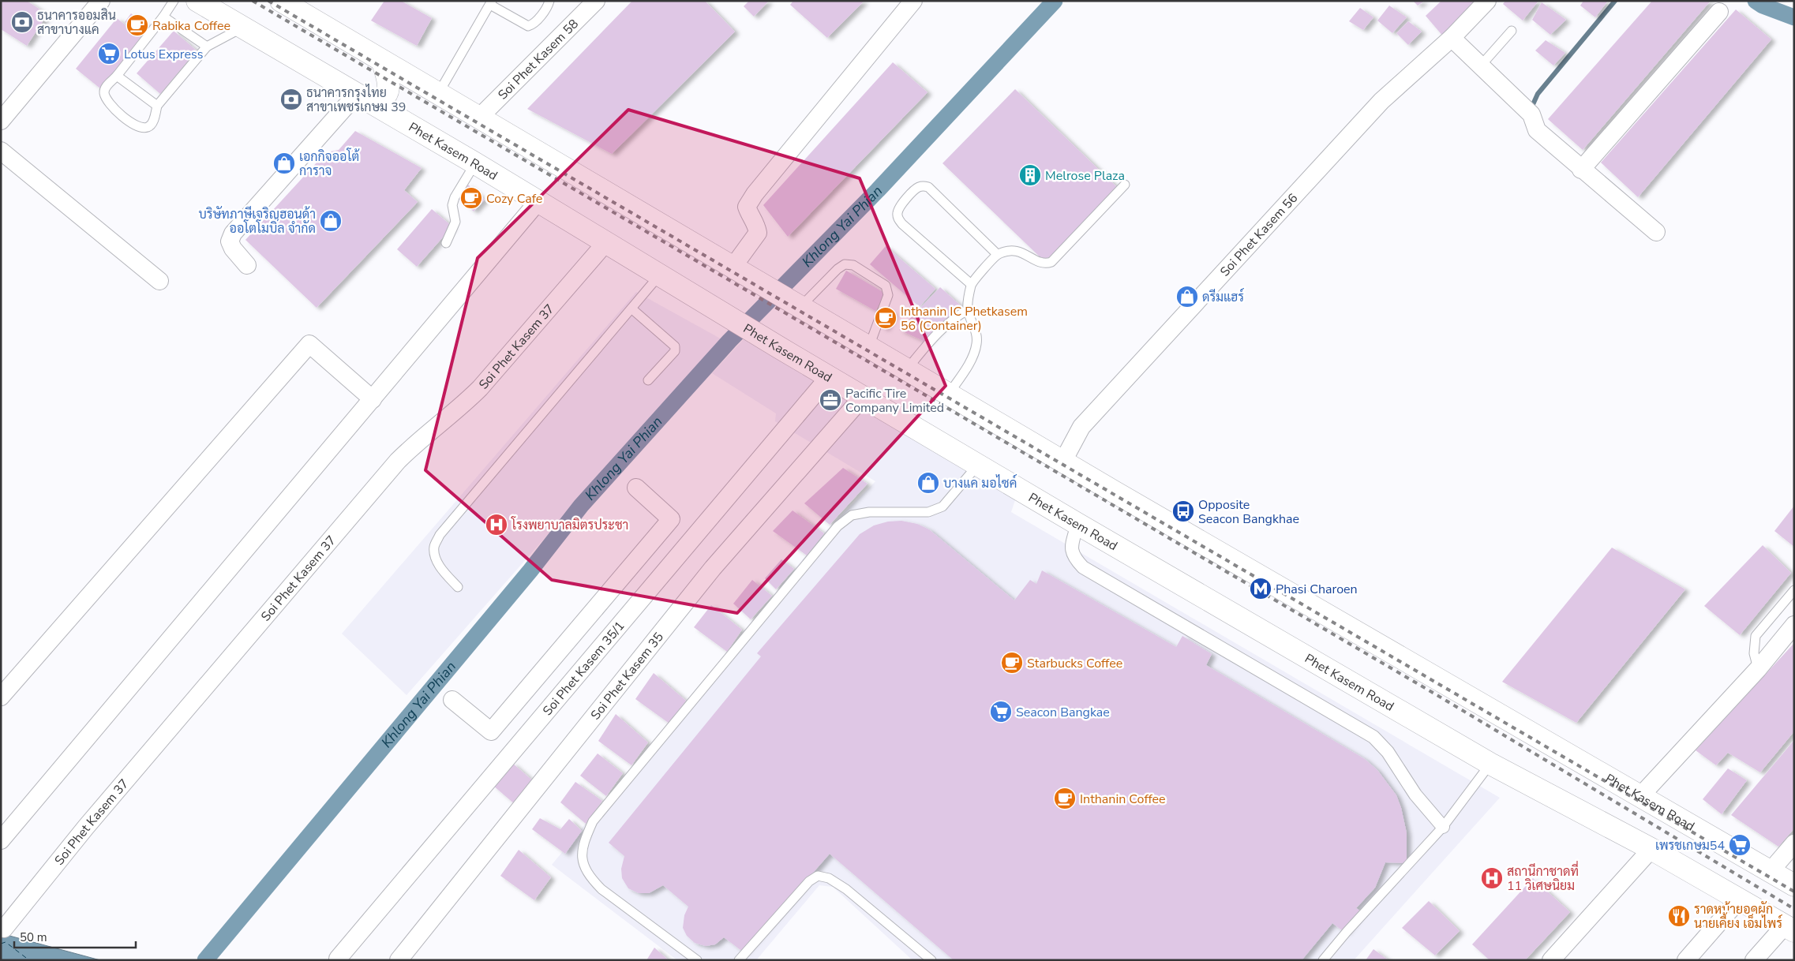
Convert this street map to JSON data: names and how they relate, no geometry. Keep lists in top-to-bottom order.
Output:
{
  "streets": {
    "main road": ["Phet Kasem Road"],
    "street": [
      "Soi Phet Kasem 58",
      "Soi Phet Kasem 56",
      "Soi Phet Kasem 37",
      "Soi Phet Kasem 35/1",
      "Soi Phet Kasem 35"
    ]
  },
  "crossings": [
    ["Soi Phet Kasem 58", "Phet Kasem Road"],
    ["Phet Kasem Road", "Soi Phet Kasem 56"],
    ["Phet Kasem Road", "Soi Phet Kasem 37"],
    ["Phet Kasem Road", "Soi Phet Kasem 35/1"],
    ["Phet Kasem Road", "Soi Phet Kasem 35"]
  ],
  "water": ["Khlong Yai Phian"],
  "places": {
    "bank": ["ธนาคารออมสิน สาขาบางแค", "ธนาคารกรุงไทย สาขาเพชรเกษม 39"],
    "cafe": [
      "Rabika Coffee",
      "Cozy Cafe",
      "Inthanin IC Phetkasem 56 (Container)",
      "Starbucks Coffee",
      "Inthanin Coffee"
    ],
    "supermarket": ["Lotus Express", "Seacon Bangkae", "เพรชเกษม54"],
    "shop": [
      "เอกกิจออโต้ การาจ",
      "บริษัทภาษีเจริญฮอนด้า ออโตโมบิล จำกัด",
      "ดรีมแฮร์",
      "บางแค มอไซค์"
    ],
    "building": ["Melrose Plaza"],
    "office": ["Pacific Tire Company Limited"],
    "bus stop": ["Opposite Seacon Bangkhae"],
    "hospital": ["โรงพยาบาลมิตรประชา", "สถานีกาชาดที่ 11 วิเศษนิยม"],
    "metro station": ["Phasi Charoen"],
    "restaurant": ["ราดหน้ายอดผัก นายเคี้ยง เอ็มไพร์"]
  },
  "scale_bar": "50 m"
}
